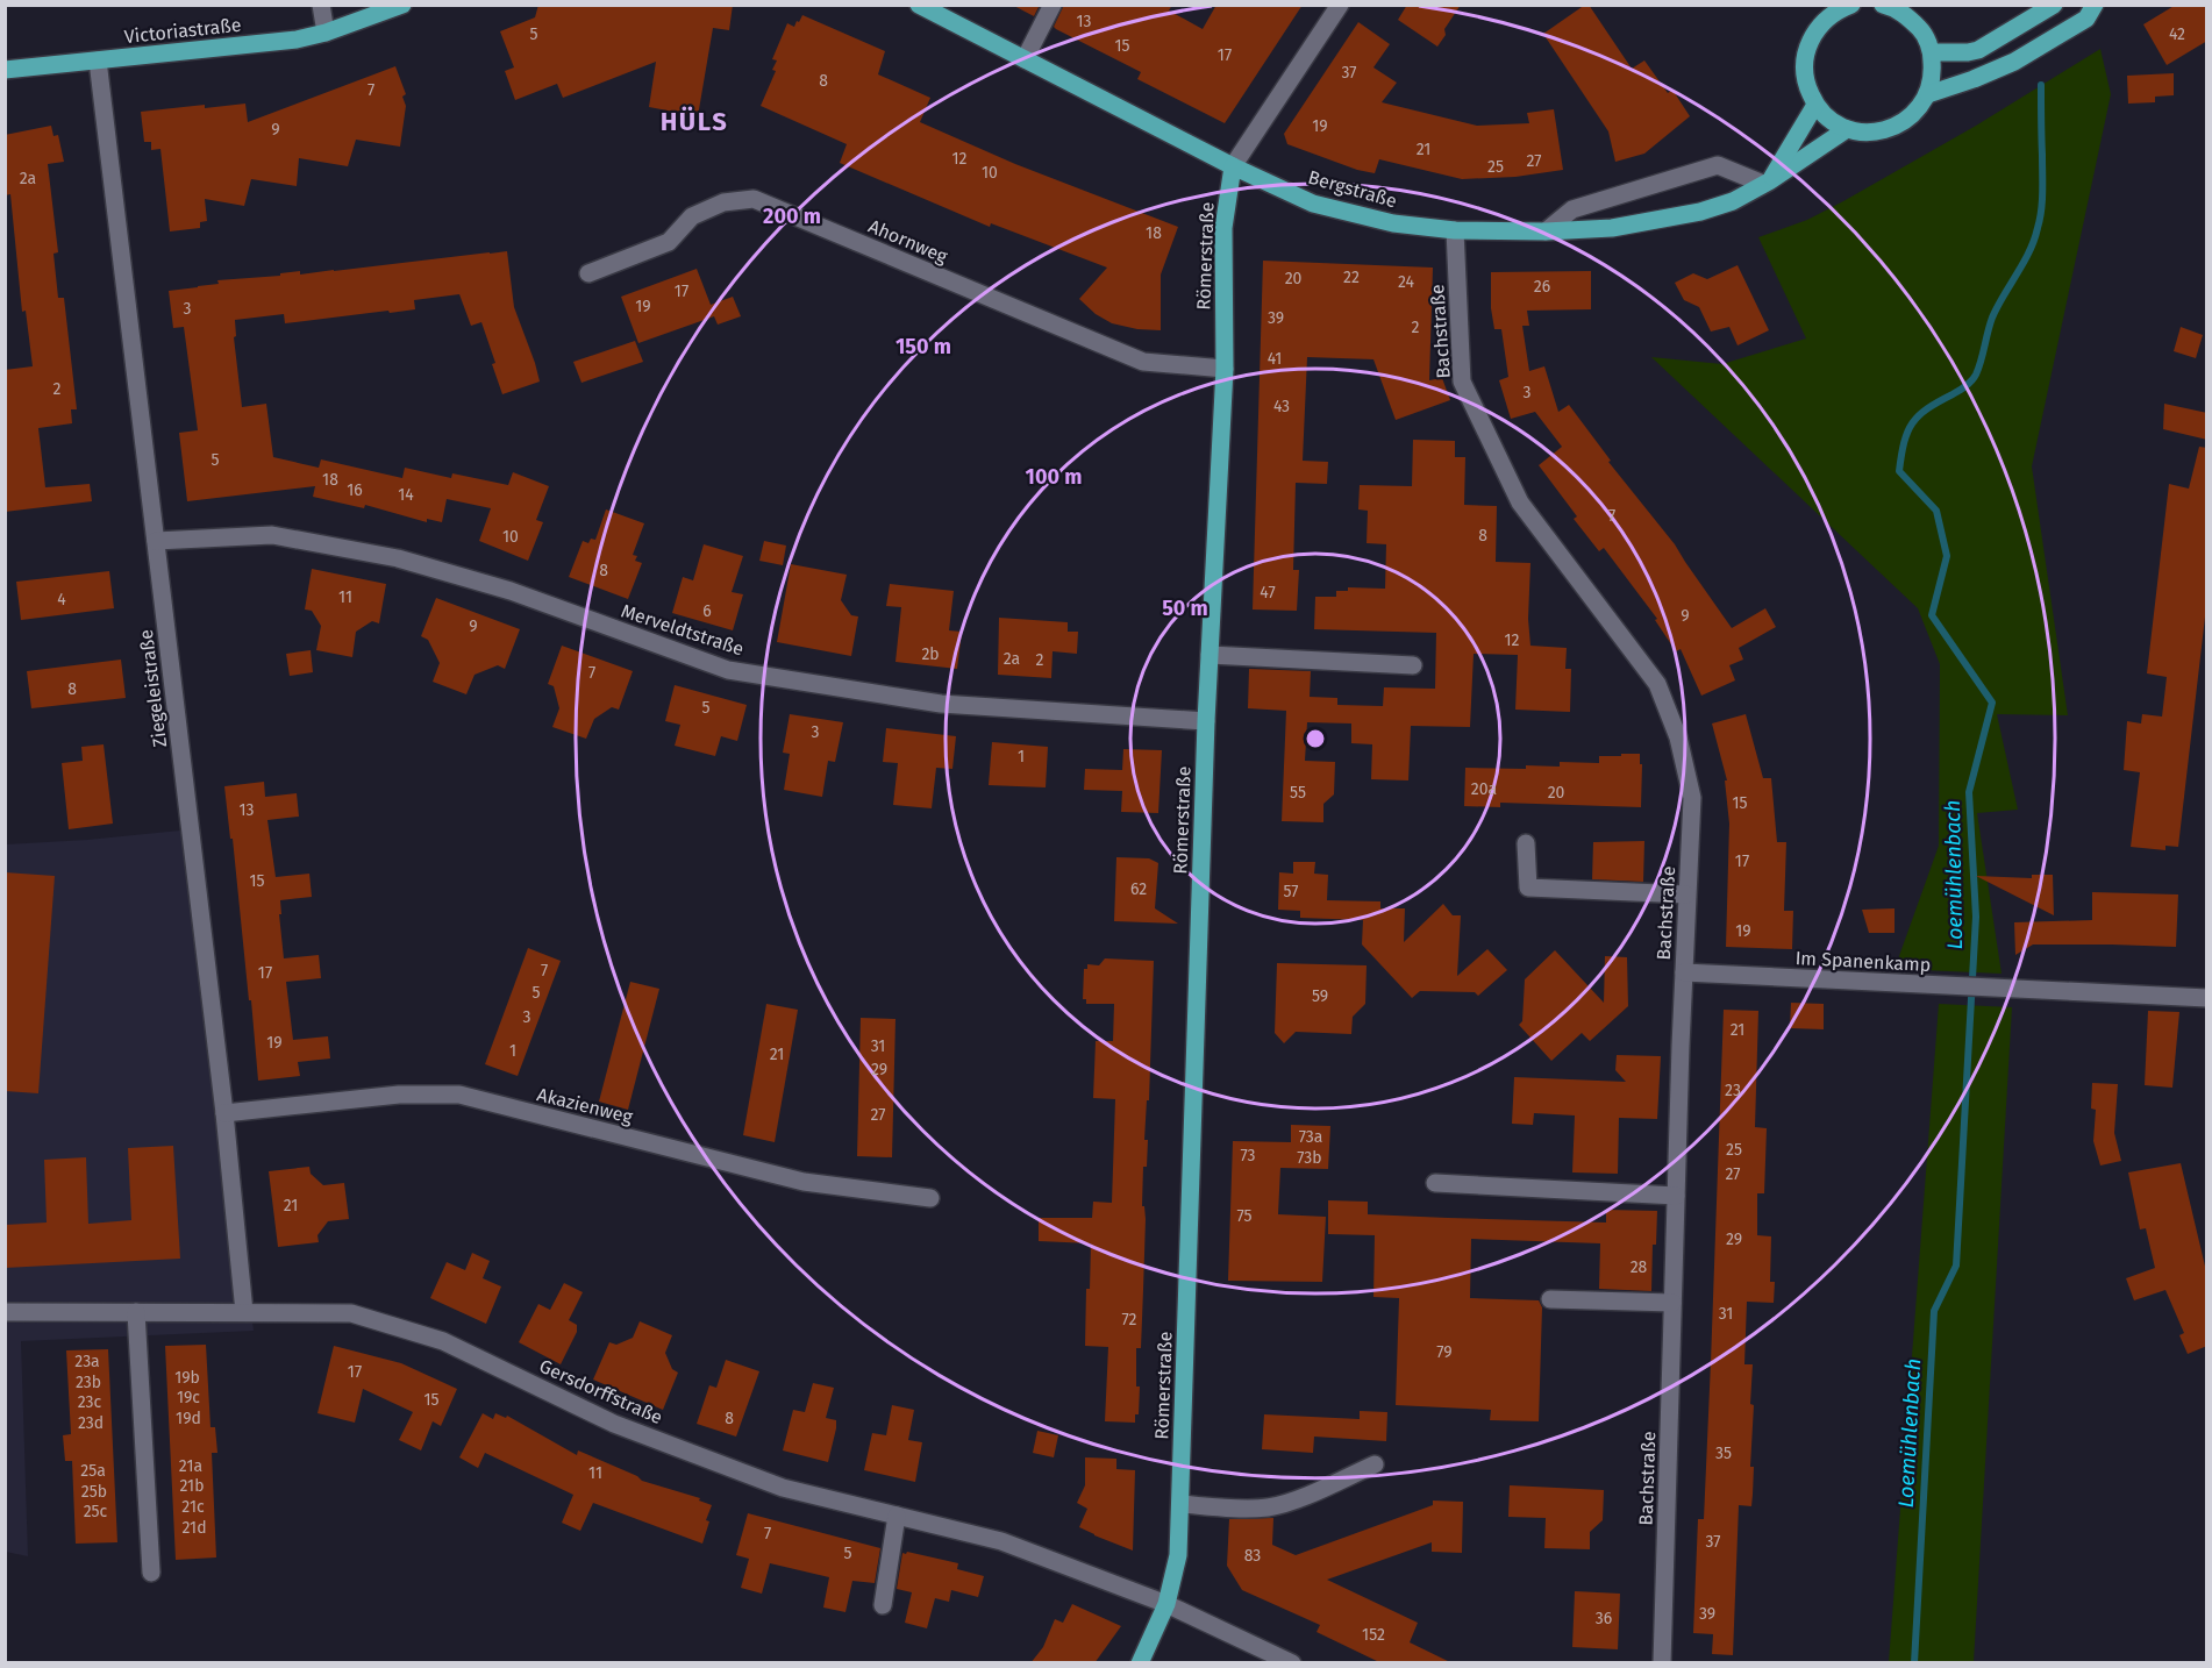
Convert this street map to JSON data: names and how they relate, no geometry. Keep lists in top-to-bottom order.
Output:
{
  "streets": {
    "main road": ["Victoriastraße", "Bergstraße", "Römerstraße"],
    "street": [
      "Ahornweg",
      "Bachstraße",
      "Merveldtstraße",
      "Ziegeleistraße",
      "Im Spanenkamp",
      "Akazienweg",
      "Gersdorffstraße"
    ]
  },
  "crossings": [
    ["Victoriastraße", "Ziegeleistraße"],
    ["Bergstraße", "Römerstraße"],
    ["Bergstraße", "Bachstraße"],
    ["Ahornweg", "Römerstraße"],
    ["Römerstraße", "Merveldtstraße"],
    ["Römerstraße", "Gersdorffstraße"],
    ["Bachstraße", "Im Spanenkamp"],
    ["Merveldtstraße", "Ziegeleistraße"],
    ["Ziegeleistraße", "Akazienweg"],
    ["Ziegeleistraße", "Gersdorffstraße"]
  ],
  "districts": ["HÜLS"],
  "water": ["Loemühlenbach"],
  "house_numbers": [
    "13",
    "5",
    "42",
    "15",
    "17",
    "37",
    "8",
    "7",
    "19",
    "9",
    "21",
    "12",
    "27",
    "25",
    "10",
    "2a",
    "18",
    "22",
    "20",
    "24",
    "26",
    "17",
    "19",
    "3",
    "39",
    "2",
    "41",
    "2",
    "3",
    "43",
    "5",
    "18",
    "16",
    "14",
    "7",
    "8",
    "10",
    "8",
    "47",
    "11",
    "4",
    "6",
    "9",
    "9",
    "12",
    "2b",
    "2a",
    "2",
    "7",
    "8",
    "5",
    "3",
    "1",
    "20a",
    "55",
    "20",
    "15",
    "13",
    "17",
    "15",
    "62",
    "57",
    "19",
    "7",
    "17",
    "5",
    "59",
    "3",
    "21",
    "19",
    "31",
    "1",
    "21",
    "29",
    "23",
    "27",
    "73a",
    "25",
    "73",
    "73b",
    "27",
    "21",
    "75",
    "29",
    "28",
    "31",
    "72",
    "79",
    "23a",
    "17",
    "19b",
    "23b",
    "19c",
    "15",
    "23c",
    "19d",
    "8",
    "23d",
    "35",
    "21a",
    "25a",
    "11",
    "21b",
    "25b",
    "21c",
    "25c",
    "21d",
    "7",
    "37",
    "5",
    "83",
    "39",
    "36",
    "152"
  ],
  "rings": [
    "200 m",
    "150 m",
    "100 m",
    "50 m"
  ]
}
